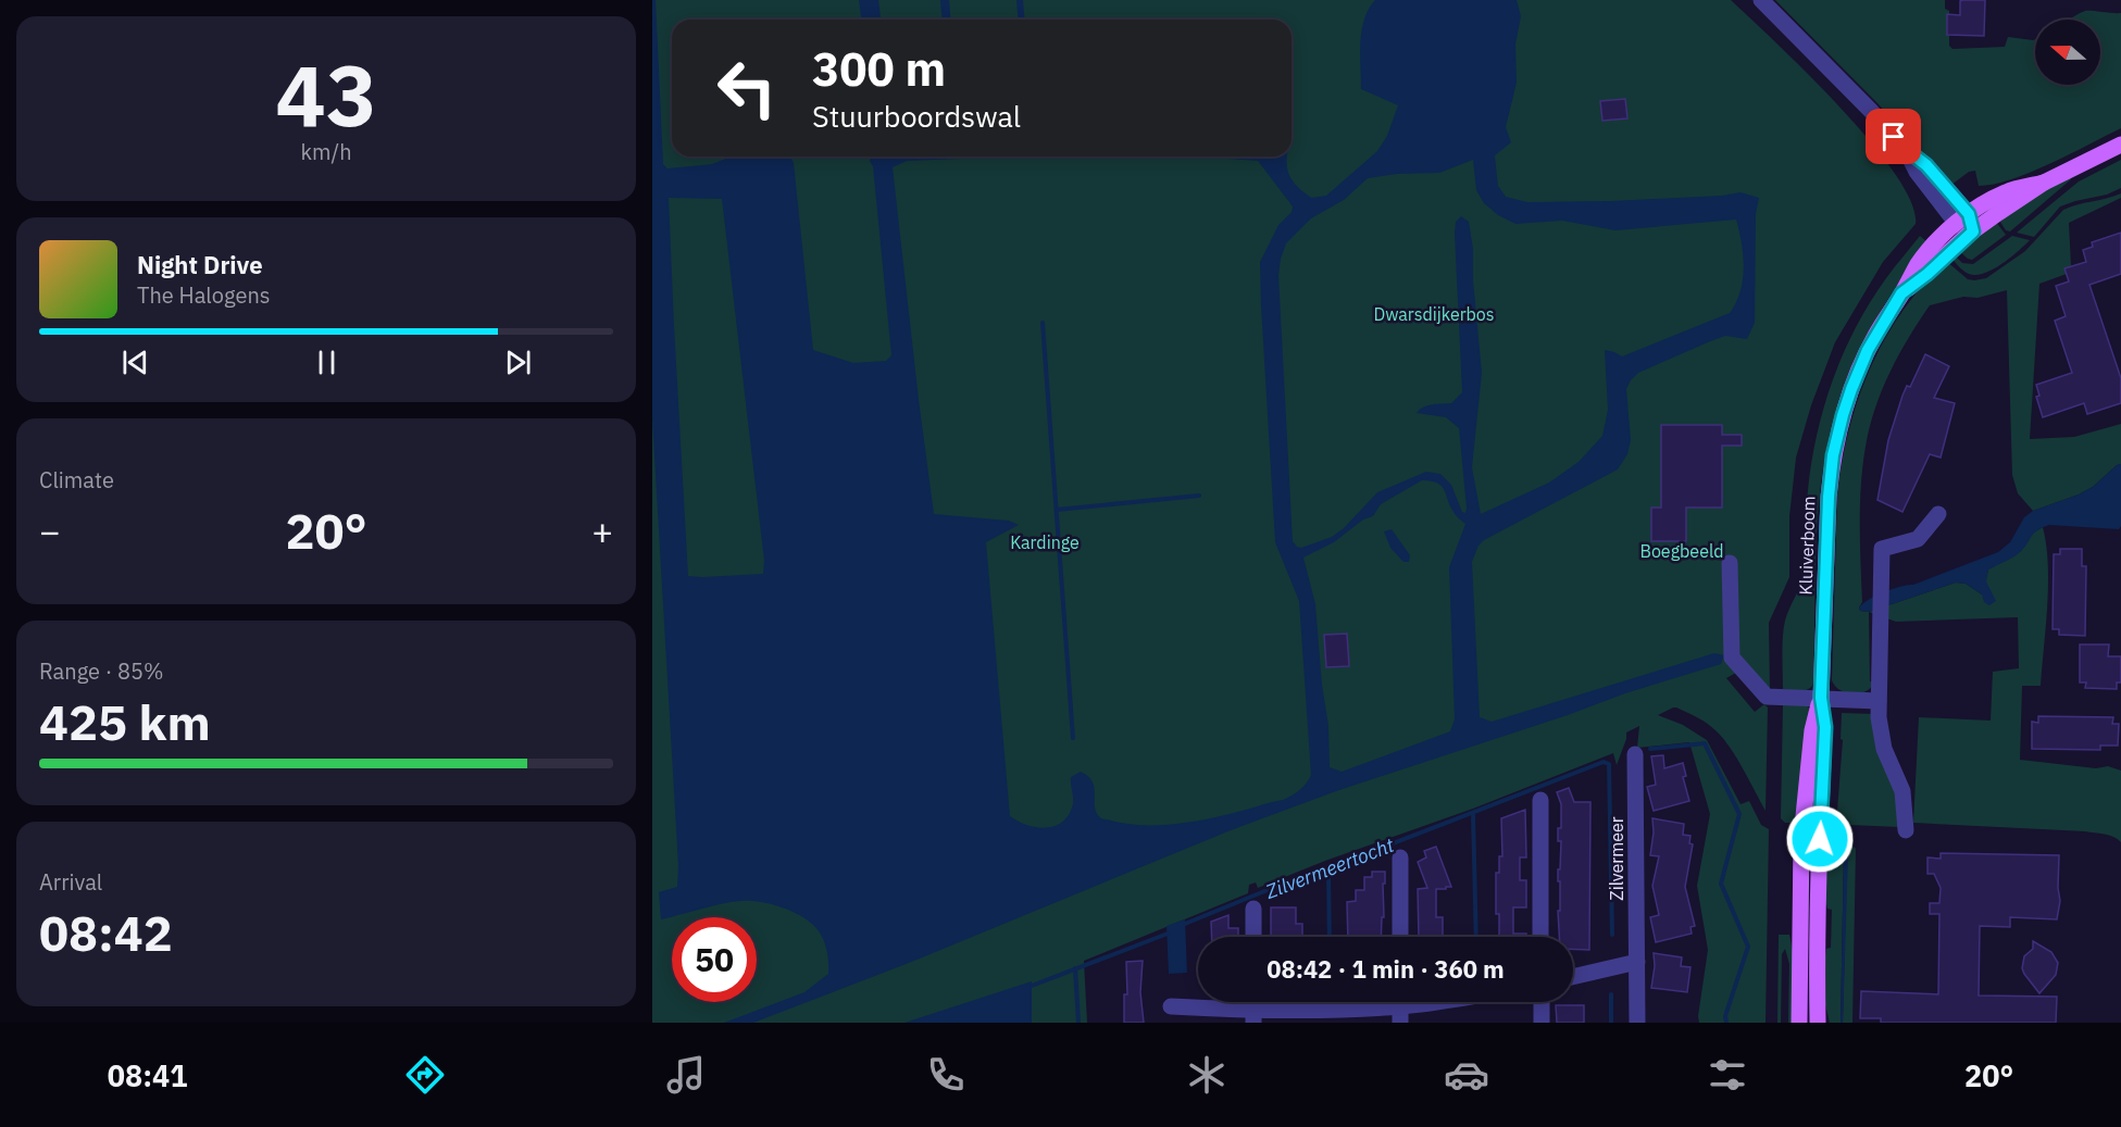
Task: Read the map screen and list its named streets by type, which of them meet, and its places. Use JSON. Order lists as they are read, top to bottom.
{
  "streets": {
    "main road": ["Kluiverboom"],
    "street": ["Zilvermeer"]
  },
  "water": ["Zilvermeertocht"],
  "parks": ["Dwarsdijkerbos", "Kardinge", "Boegbeeld"],
  "north": "left",
  "page": {
    "tile": [
      ["43", "km/h"],
      "Climate",
      ["Range · 85%", "425 km"],
      ["Arrival", "08:42"]
    ],
    "turn": ["300 m", "Stuurboordswal"],
    "song": ["Night Drive", "The Halogens"],
    "heat": ["−", "20°", "+"],
    "limit": "50",
    "trip": "08:42 · 1 min · 360 m",
    "tabs": ["08:41", "20°"]
  }
}
